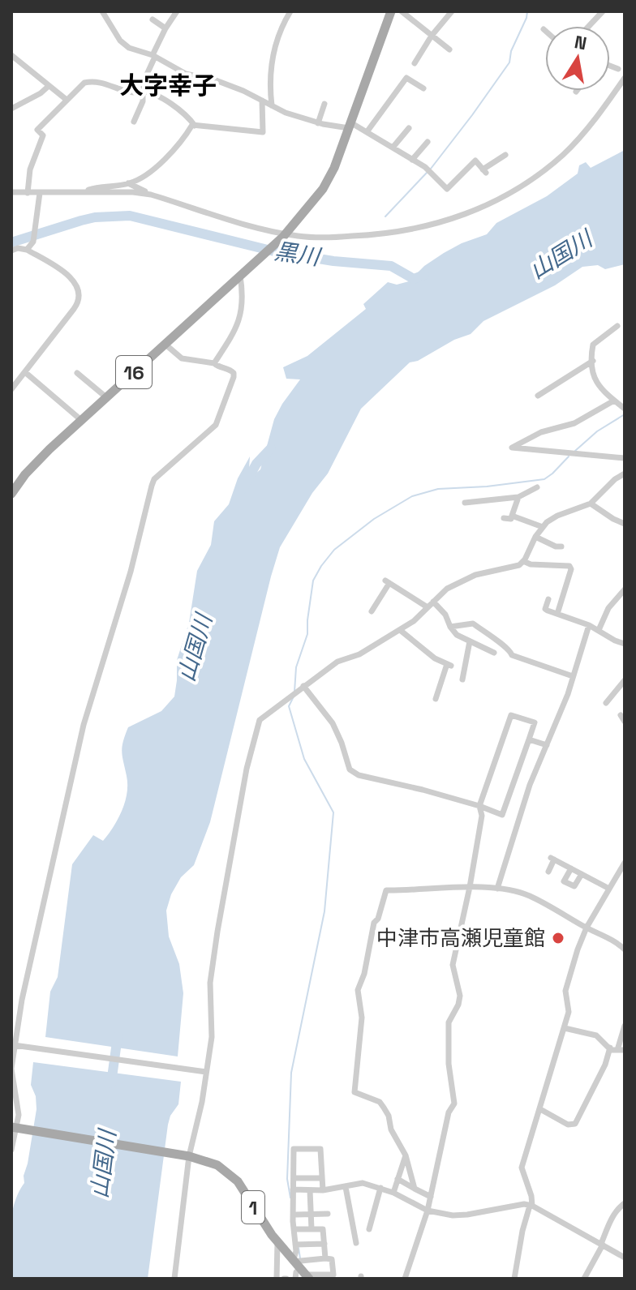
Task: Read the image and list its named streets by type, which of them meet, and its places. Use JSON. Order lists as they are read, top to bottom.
{
  "streets": {
    "main road": ["16", "1"]
  },
  "districts": ["大字幸子"],
  "water": ["黒川", "山国川"],
  "places": ["中津市高瀬児童館"],
  "north": "top"
}
